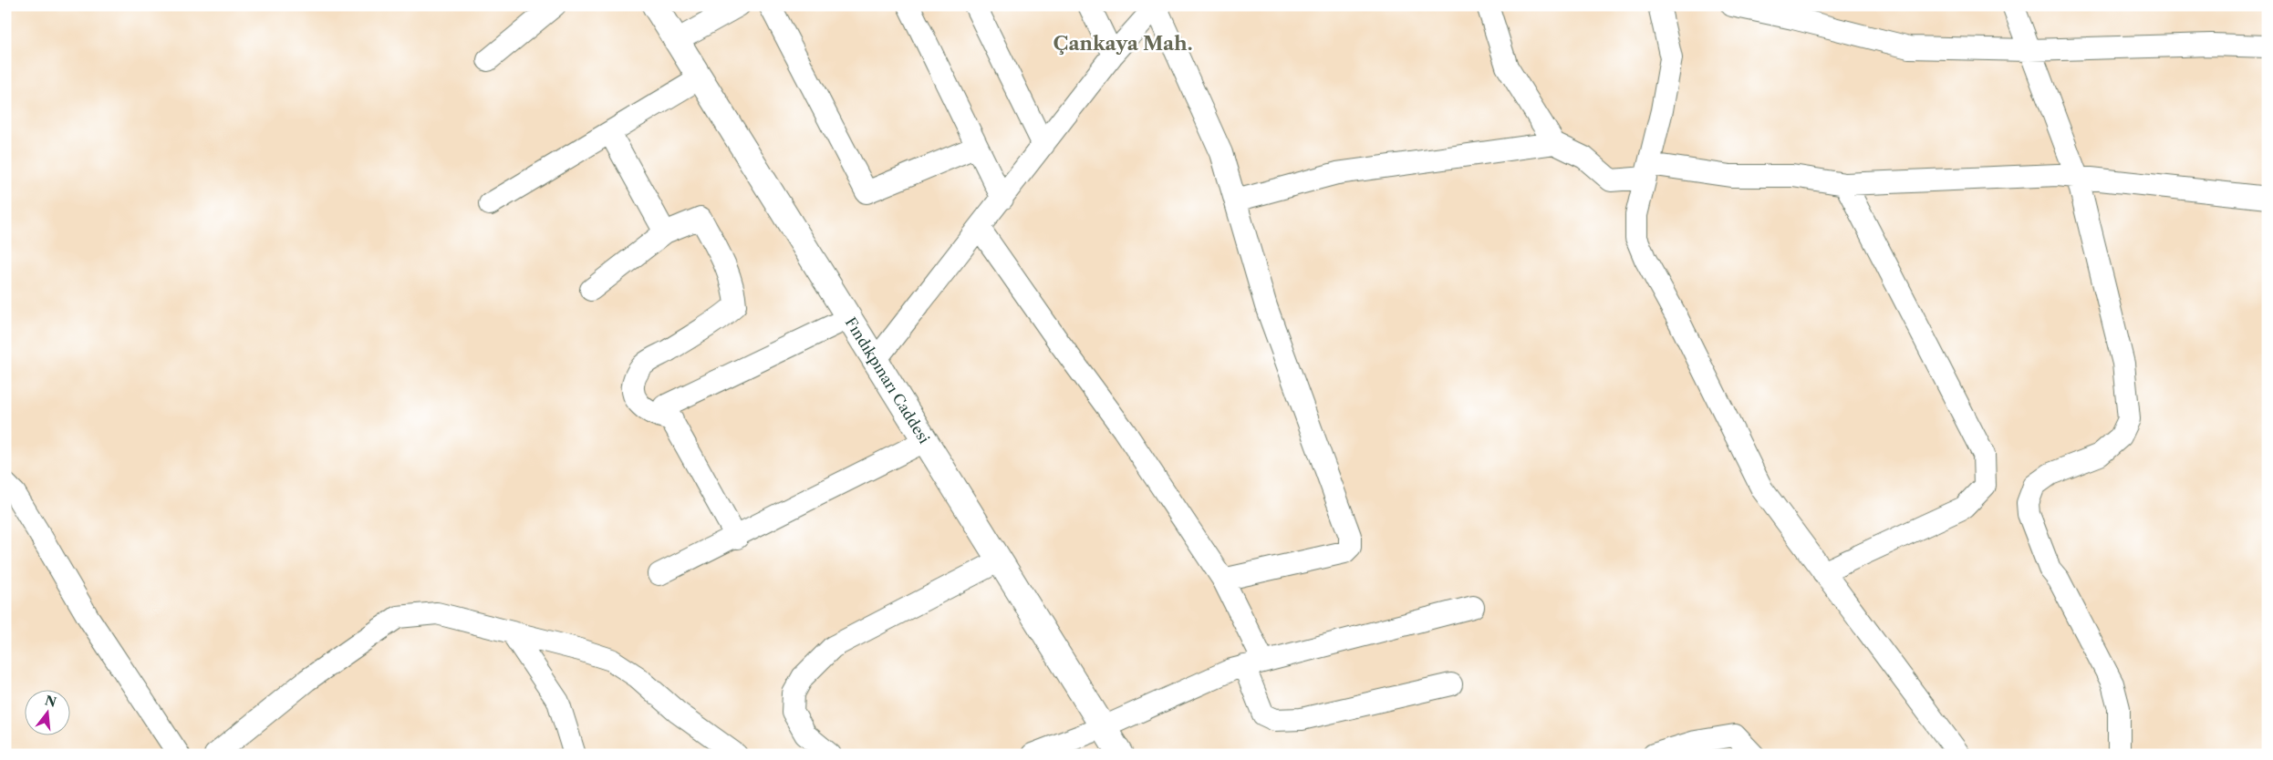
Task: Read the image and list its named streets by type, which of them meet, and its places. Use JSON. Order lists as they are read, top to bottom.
{
  "streets": {
    "main road": ["Fındıkpınarı Caddesi"]
  },
  "districts": ["Çankaya Mah."],
  "north": "top"
}
